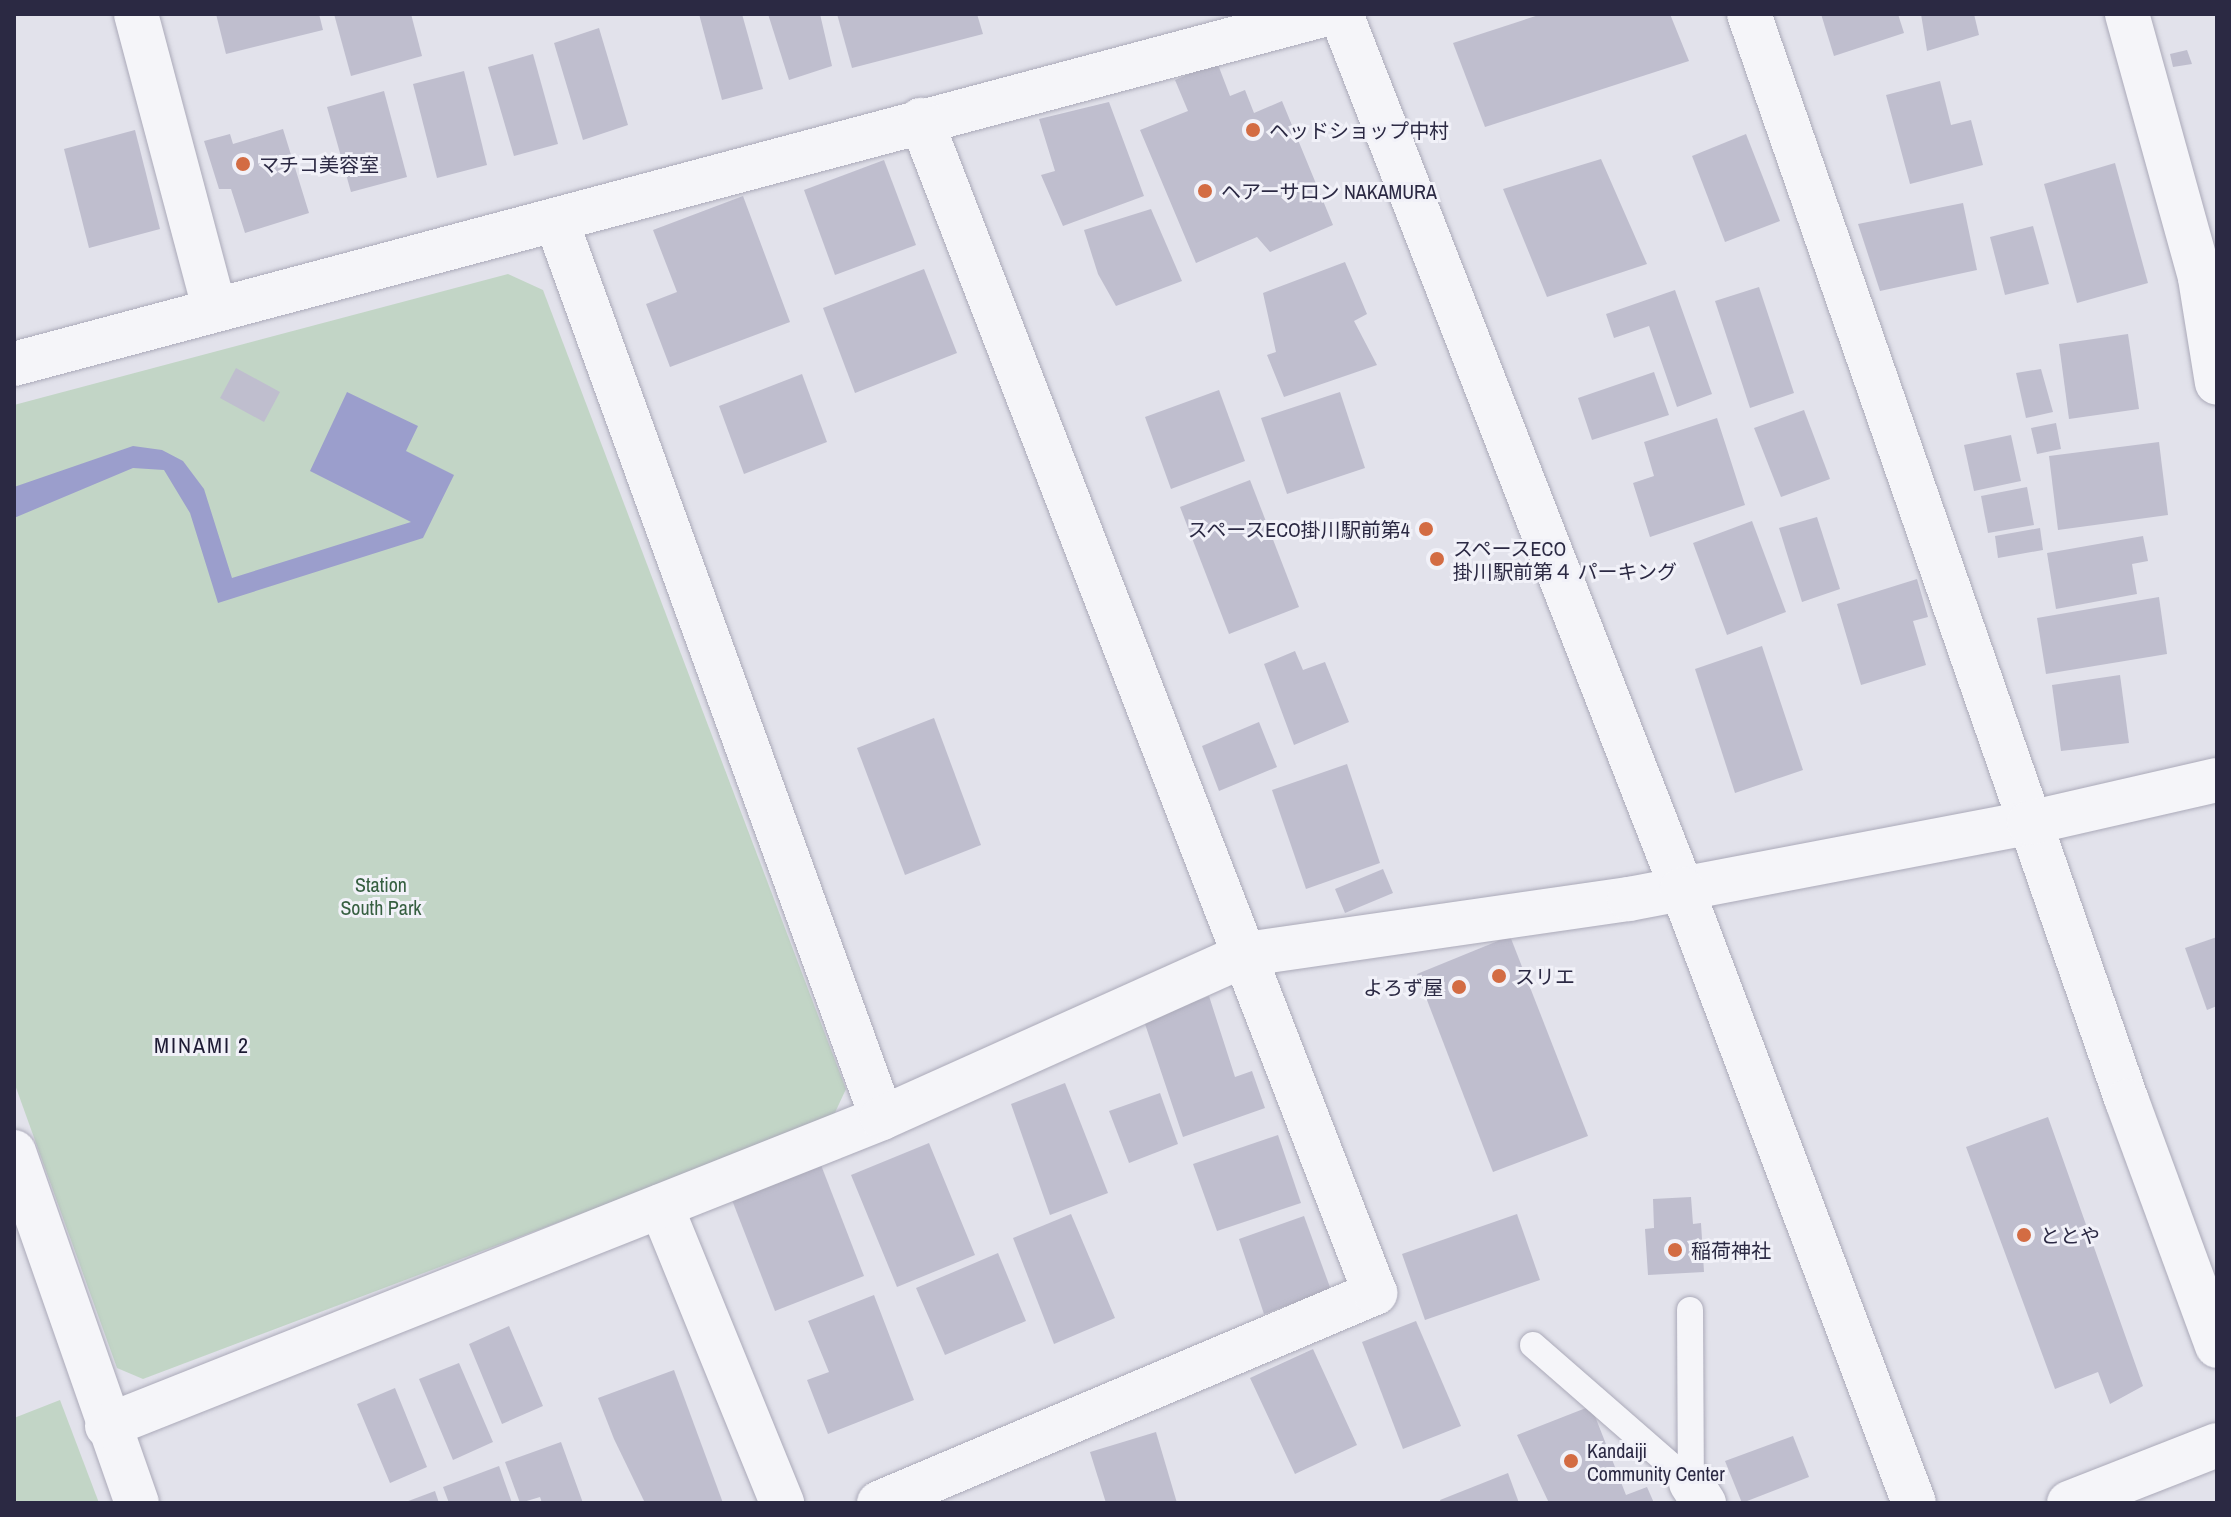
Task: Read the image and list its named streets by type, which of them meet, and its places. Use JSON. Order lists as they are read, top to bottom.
{
  "districts": ["MINAMI 2"],
  "parks": ["Station South Park"],
  "places": [
    "ヘッドショップ中村",
    "マチコ美容室",
    "ヘアーサロン NAKAMURA",
    "スペースECO掛川駅前第4",
    "スペースECO 掛川駅前第４ パーキング",
    "スリエ",
    "よろず屋",
    "ととや",
    "稲荷神社",
    "Kandaiji Community Center"
  ]
}
